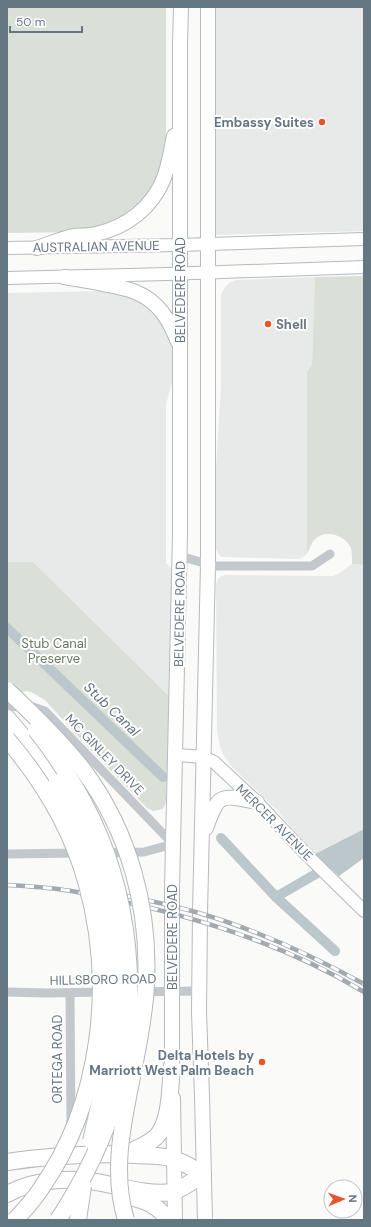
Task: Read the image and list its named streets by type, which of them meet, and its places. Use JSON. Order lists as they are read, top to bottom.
{
  "streets": {
    "main road": ["AUSTRALIAN AVENUE", "BELVEDERE ROAD", "MERCER AVENUE"],
    "street": ["MC GINLEY DRIVE", "HILLSBORO ROAD", "ORTEGA ROAD"]
  },
  "crossings": [
    ["AUSTRALIAN AVENUE", "BELVEDERE ROAD"],
    ["BELVEDERE ROAD", "MC GINLEY DRIVE"],
    ["BELVEDERE ROAD", "HILLSBORO ROAD"],
    ["HILLSBORO ROAD", "ORTEGA ROAD"]
  ],
  "water": ["Stub Canal"],
  "parks": ["Stub Canal Preserve"],
  "places": ["Embassy Suites", "Shell", "Delta Hotels by Marriott West Palm Beach"],
  "scale_bar": "50 m",
  "north": "right"
}
